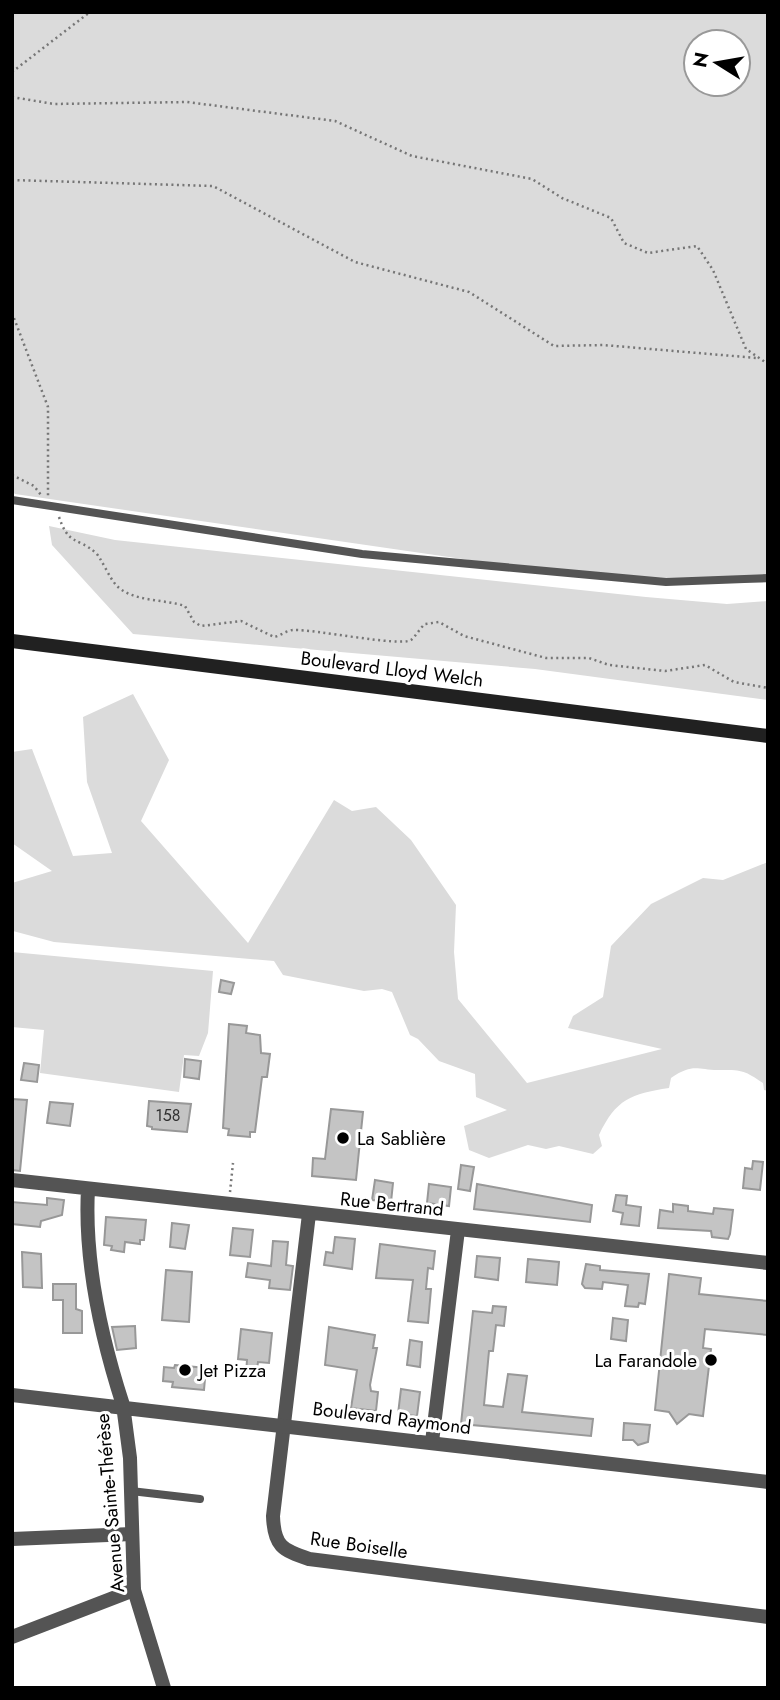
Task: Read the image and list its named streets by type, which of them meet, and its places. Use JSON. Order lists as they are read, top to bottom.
{
  "streets": {
    "main road": ["Boulevard Lloyd Welch"],
    "street": [
      "Rue Bertrand",
      "Boulevard Raymond",
      "Avenue Sainte-Thérèse",
      "Rue Boiselle"
    ]
  },
  "crossings": [
    ["Rue Bertrand", "Avenue Sainte-Thérèse"],
    ["Rue Bertrand", "Rue Boiselle"],
    ["Boulevard Raymond", "Avenue Sainte-Thérèse"],
    ["Boulevard Raymond", "Rue Boiselle"]
  ],
  "places": ["La Sablière", "La Farandole", "Jet Pizza"],
  "house_numbers": ["158"],
  "north": "left"
}
